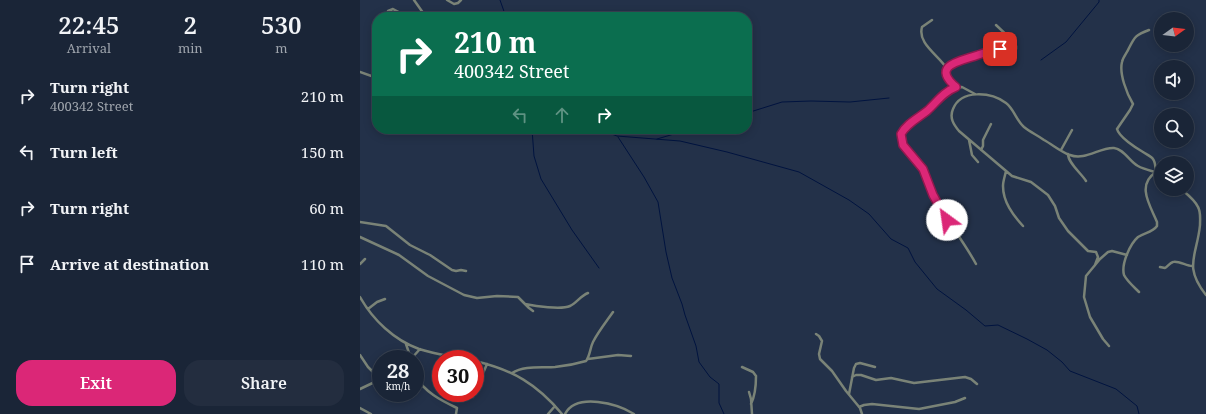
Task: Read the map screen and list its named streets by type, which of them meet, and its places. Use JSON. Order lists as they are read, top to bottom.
{
  "north": "right",
  "page": {
    "eta": [
      "22:45",
      "Arrival",
      "2",
      "min",
      "530",
      "m"
    ],
    "turn": ["210 m", "400342 Street"],
    "list": [
      {
        "name": "Turn right",
        "note": "400342 Street",
        "value": "210 m"
      },
      {
        "name": "Turn left",
        "value": "150 m"
      },
      {
        "name": "Turn right",
        "value": "60 m"
      },
      {
        "name": "Arrive at destination",
        "value": "110 m"
      }
    ],
    "speed": "28 km/h",
    "limit": "30",
    "buttons": ["Exit", "Share"]
  }
}
